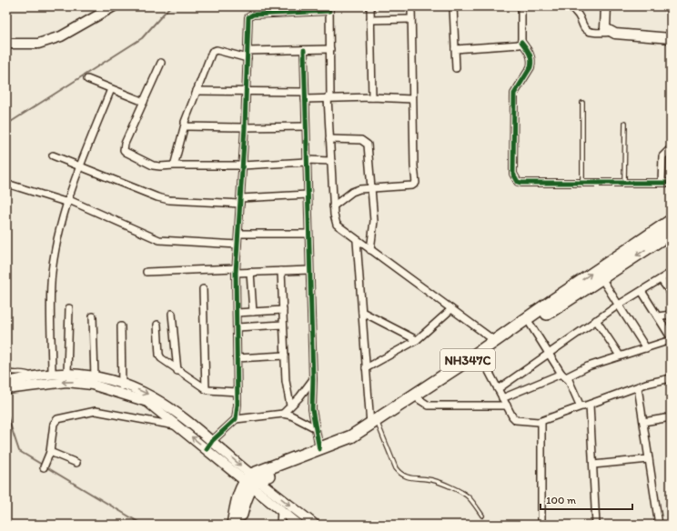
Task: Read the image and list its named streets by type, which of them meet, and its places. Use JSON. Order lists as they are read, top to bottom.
{
  "streets": {
    "highway": ["NH347C"]
  },
  "scale_bar": "100 m"
}
